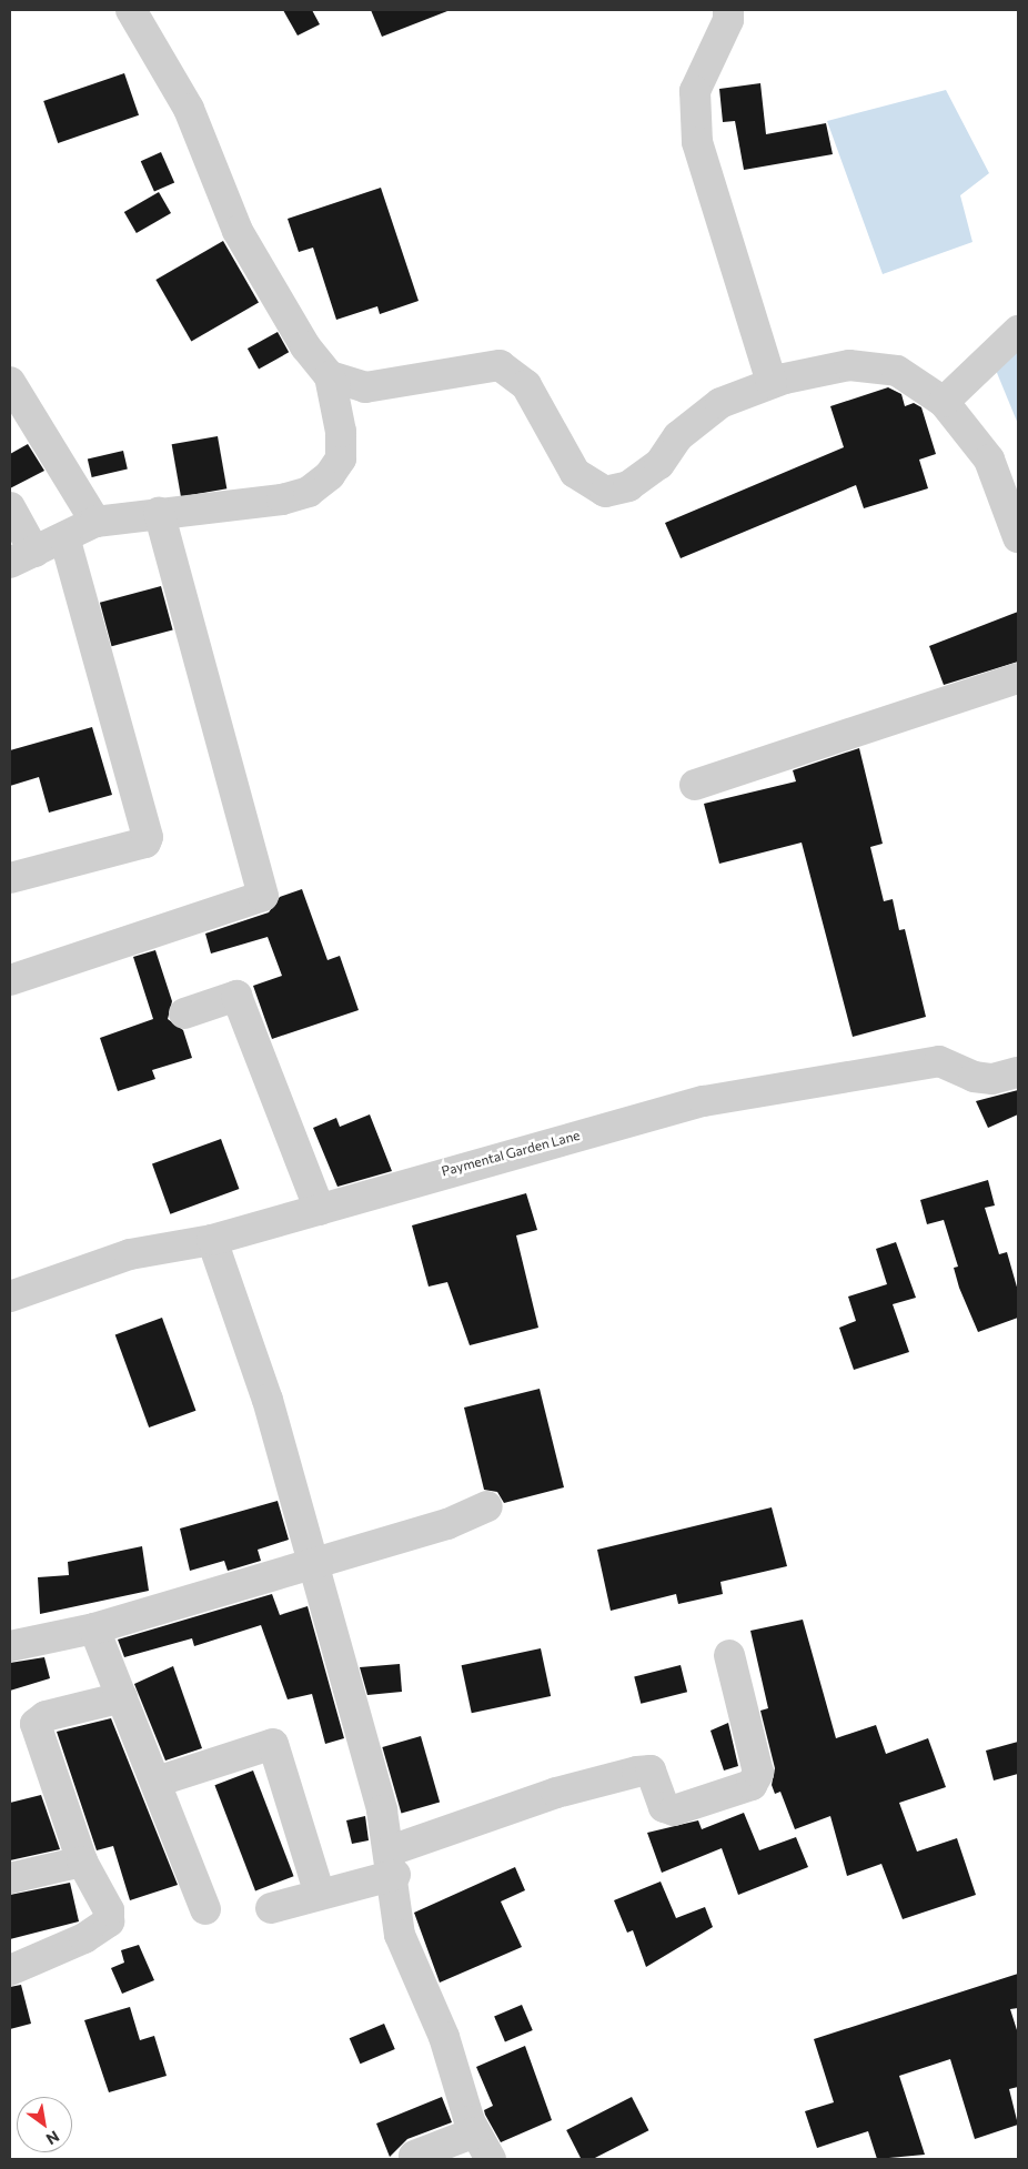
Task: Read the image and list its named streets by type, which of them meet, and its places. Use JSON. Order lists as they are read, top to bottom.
{
  "streets": {
    "street": ["Paymental Garden Lane"]
  },
  "north": "bottom right"
}
